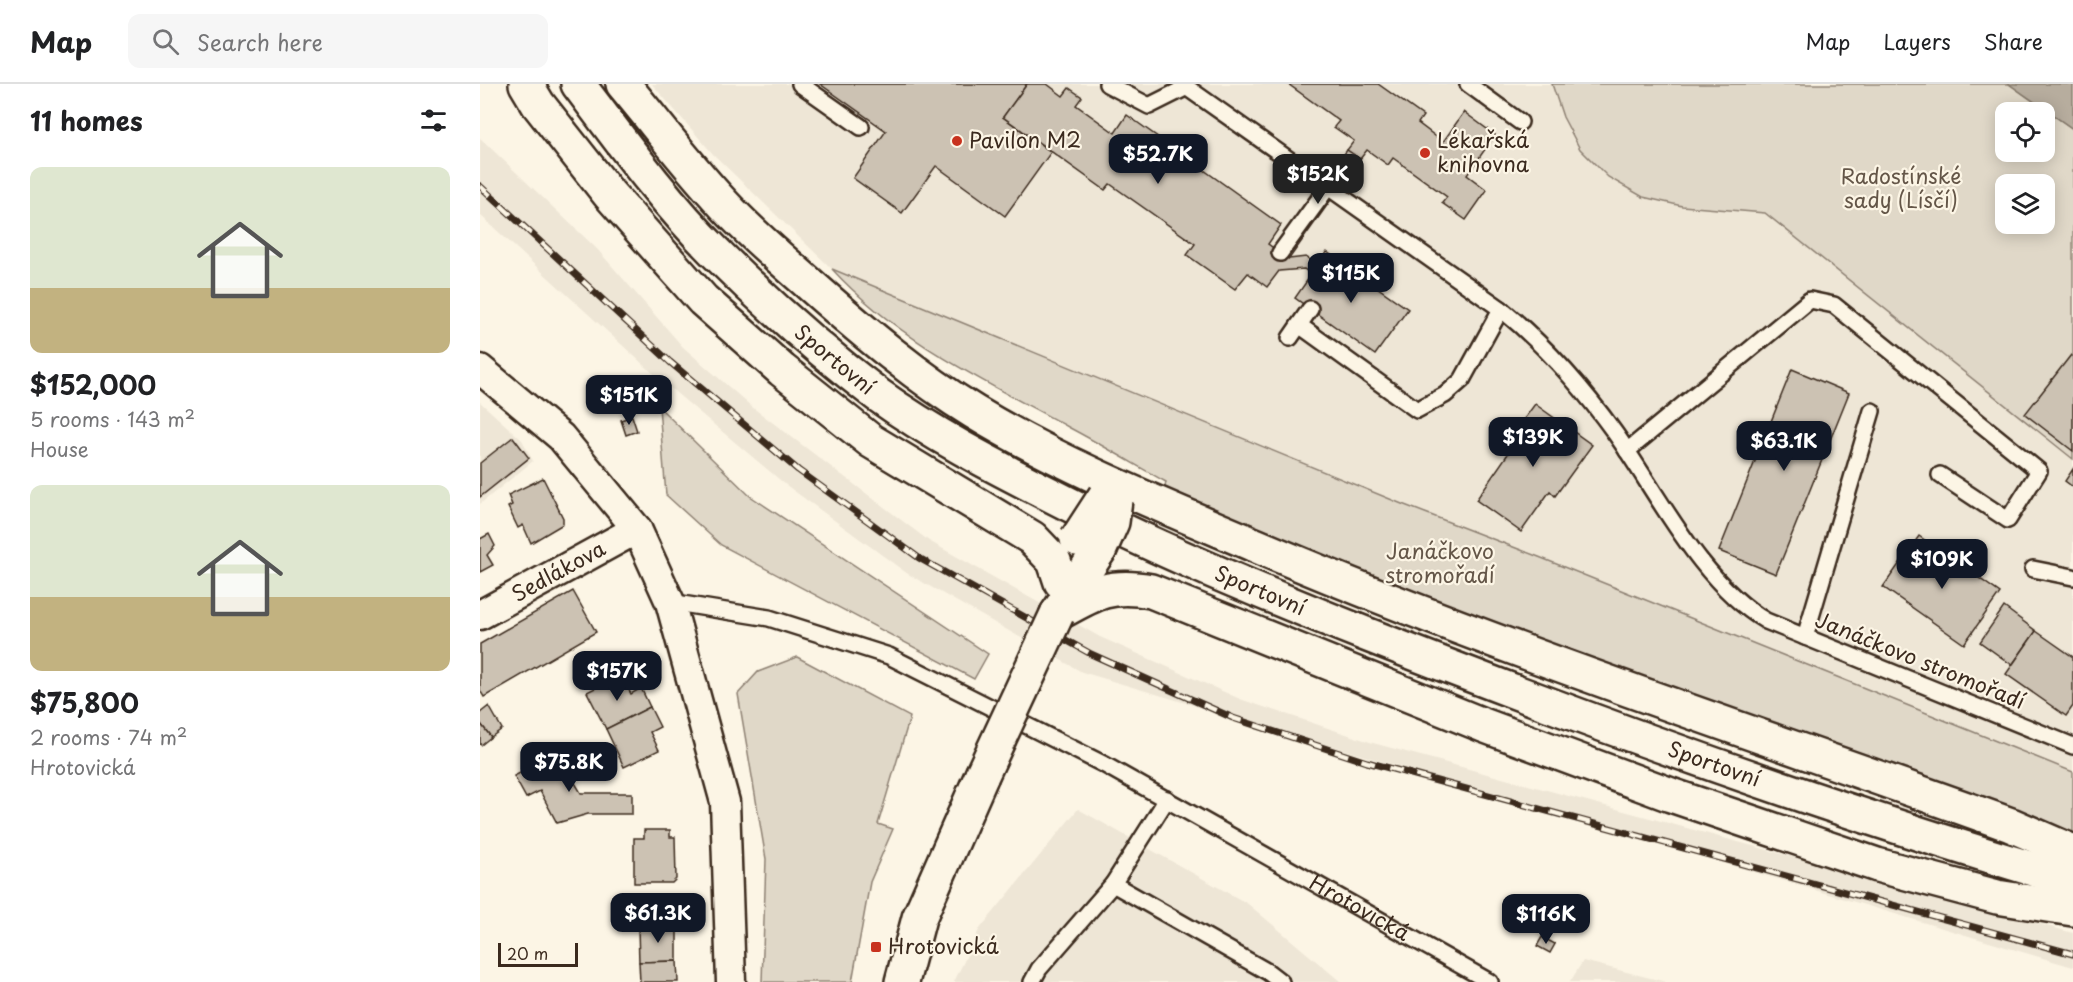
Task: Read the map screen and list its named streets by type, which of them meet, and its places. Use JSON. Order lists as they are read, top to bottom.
{
  "streets": {
    "main road": ["Sportovní"],
    "street": ["Sedlákova"],
    "lane": ["Janáčkovo stromořadí", "Hrotovická"]
  },
  "parks": ["Radostínské sady (Lísčí)", "Janáčkovo stromořadí"],
  "places": {
    "other": ["Pavilon M2", "Lékařská knihovna"],
    "transit": ["Hrotovická"]
  },
  "scale_bar": "20 m",
  "page": {
    "header": "Map",
    "search": "Search here",
    "nav": ["Map", "Layers", "Share"],
    "heading": "11 homes",
    "price": [
      "$52.7K",
      "$152K",
      "$115K",
      "$151K",
      "$139K",
      "$63.1K",
      "$109K",
      "$157K",
      "$75.8K",
      "$61.3K",
      "$116K"
    ],
    "list": [
      {
        "name": "$152,000",
        "note": "5 rooms · 143 m² · House"
      },
      {
        "name": "$75,800",
        "note": "2 rooms · 74 m² · Hrotovická"
      }
    ],
    "scale": "20 m"
  }
}
